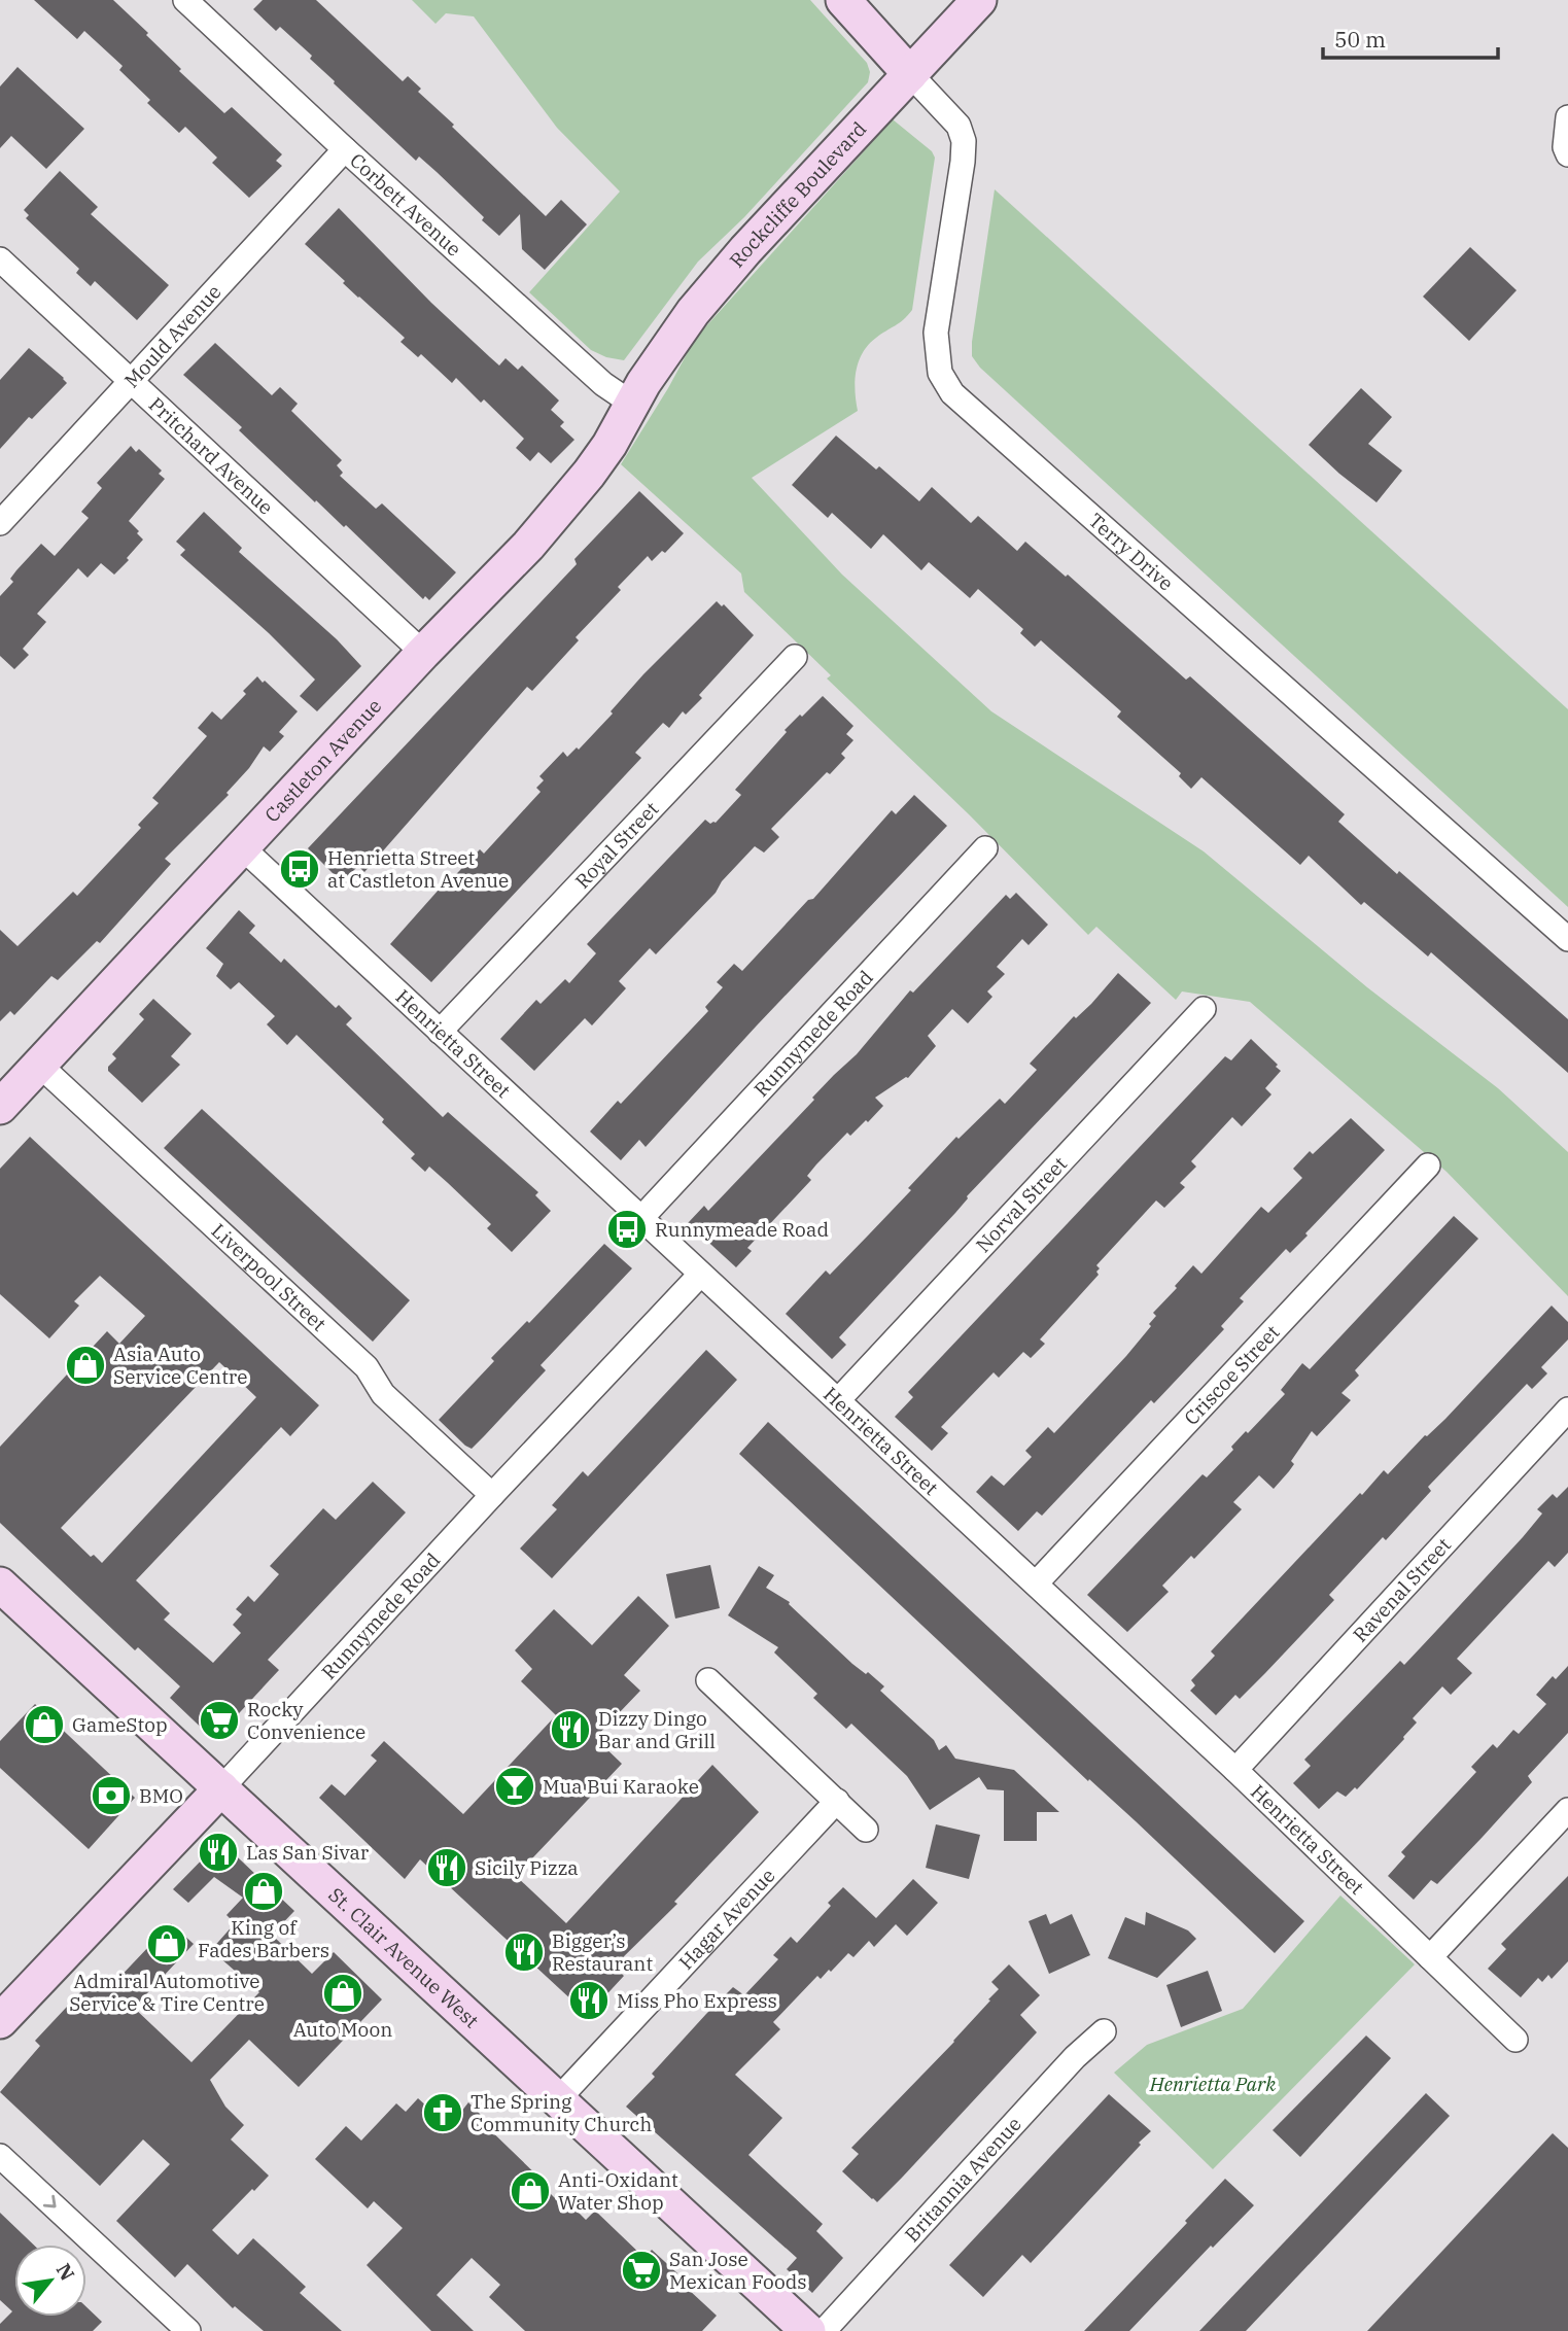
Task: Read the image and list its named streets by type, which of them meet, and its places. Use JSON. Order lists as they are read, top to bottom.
{
  "streets": {
    "street": [
      "Rockcliffe Boulevard",
      "Corbett Avenue",
      "Mould Avenue",
      "Pritchard Avenue",
      "Terry Drive",
      "Castleton Avenue",
      "Royal Street",
      "Runnymede Road",
      "Henrietta Street",
      "Norval Street",
      "Liverpool Street",
      "Criscoe Street",
      "Ravenal Street",
      "Hagar Avenue",
      "St. Clair Avenue West",
      "Britannia Avenue"
    ]
  },
  "crossings": [
    ["Rockcliffe Boulevard", "Corbett Avenue"],
    ["Rockcliffe Boulevard", "Terry Drive"],
    ["Rockcliffe Boulevard", "Castleton Avenue"],
    ["Corbett Avenue", "Mould Avenue"],
    ["Corbett Avenue", "Castleton Avenue"],
    ["Mould Avenue", "Pritchard Avenue"],
    ["Pritchard Avenue", "Castleton Avenue"],
    ["Castleton Avenue", "Henrietta Street"],
    ["Castleton Avenue", "Liverpool Street"],
    ["Royal Street", "Henrietta Street"],
    ["Runnymede Road", "Henrietta Street"],
    ["Runnymede Road", "Liverpool Street"],
    ["Runnymede Road", "St. Clair Avenue West"],
    ["Henrietta Street", "Norval Street"],
    ["Henrietta Street", "Criscoe Street"],
    ["Henrietta Street", "Ravenal Street"],
    ["Hagar Avenue", "St. Clair Avenue West"]
  ],
  "parks": ["Henrietta Park"],
  "places": {
    "bus stop": ["Henrietta Street at Castleton Avenue", "Runnymeade Road"],
    "shop": [
      "Asia Auto Service Centre",
      "GameStop",
      "King of Fades Barbers",
      "Admiral Automotive Service & Tire Centre",
      "Auto Moon",
      "Anti-Oxidant Water Shop"
    ],
    "supermarket": ["Rocky Convenience", "San Jose Mexican Foods"],
    "restaurant": [
      "Dizzy Dingo Bar and Grill",
      "Las San Sivar",
      "Sicily Pizza",
      "Bigger’s Restaurant",
      "Miss Pho Express"
    ],
    "bar": ["Mua Bui Karaoke"],
    "bank": ["BMO"],
    "church": ["The Spring Community Church"]
  },
  "scale_bar": "50 m",
  "north": "top right"
}
